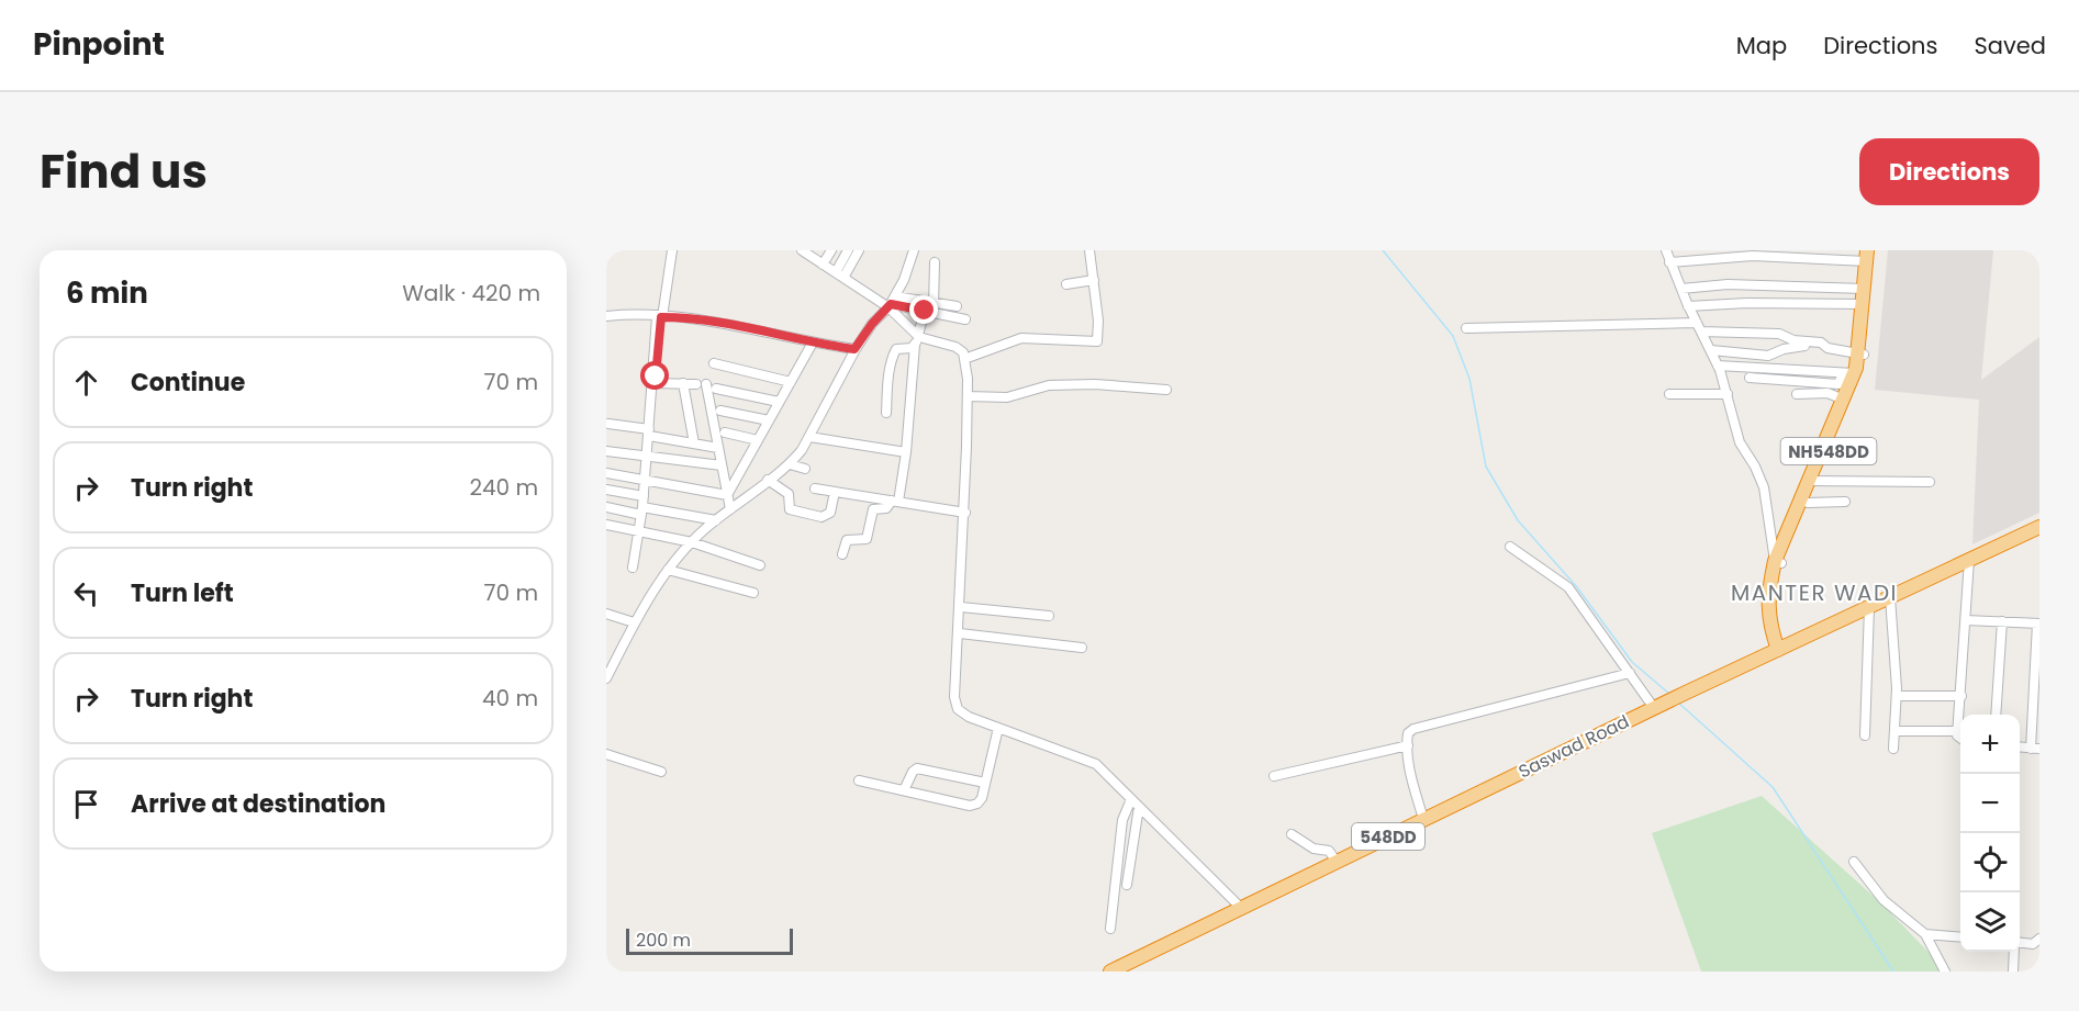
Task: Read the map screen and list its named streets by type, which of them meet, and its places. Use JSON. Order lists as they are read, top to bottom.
{
  "streets": {
    "highway": ["NH548DD", "Saswad Road", "548DD"]
  },
  "crossings": [
    ["NH548DD", "Saswad Road"]
  ],
  "districts": ["MANTER WADI"],
  "scale_bar": "200 m",
  "page": {
    "header": "Pinpoint",
    "nav": ["Map", "Directions", "Saved"],
    "title": "Find us",
    "buttons": "Directions",
    "heading": ["6 min", "Walk · 420 m"],
    "list": [
      ["Continue", "70 m"],
      ["Turn right", "240 m"],
      ["Turn left", "70 m"],
      ["Turn right", "40 m"],
      "Arrive at destination"
    ],
    "map_buttons": ["+", "−"],
    "scale": "200 m"
  }
}
